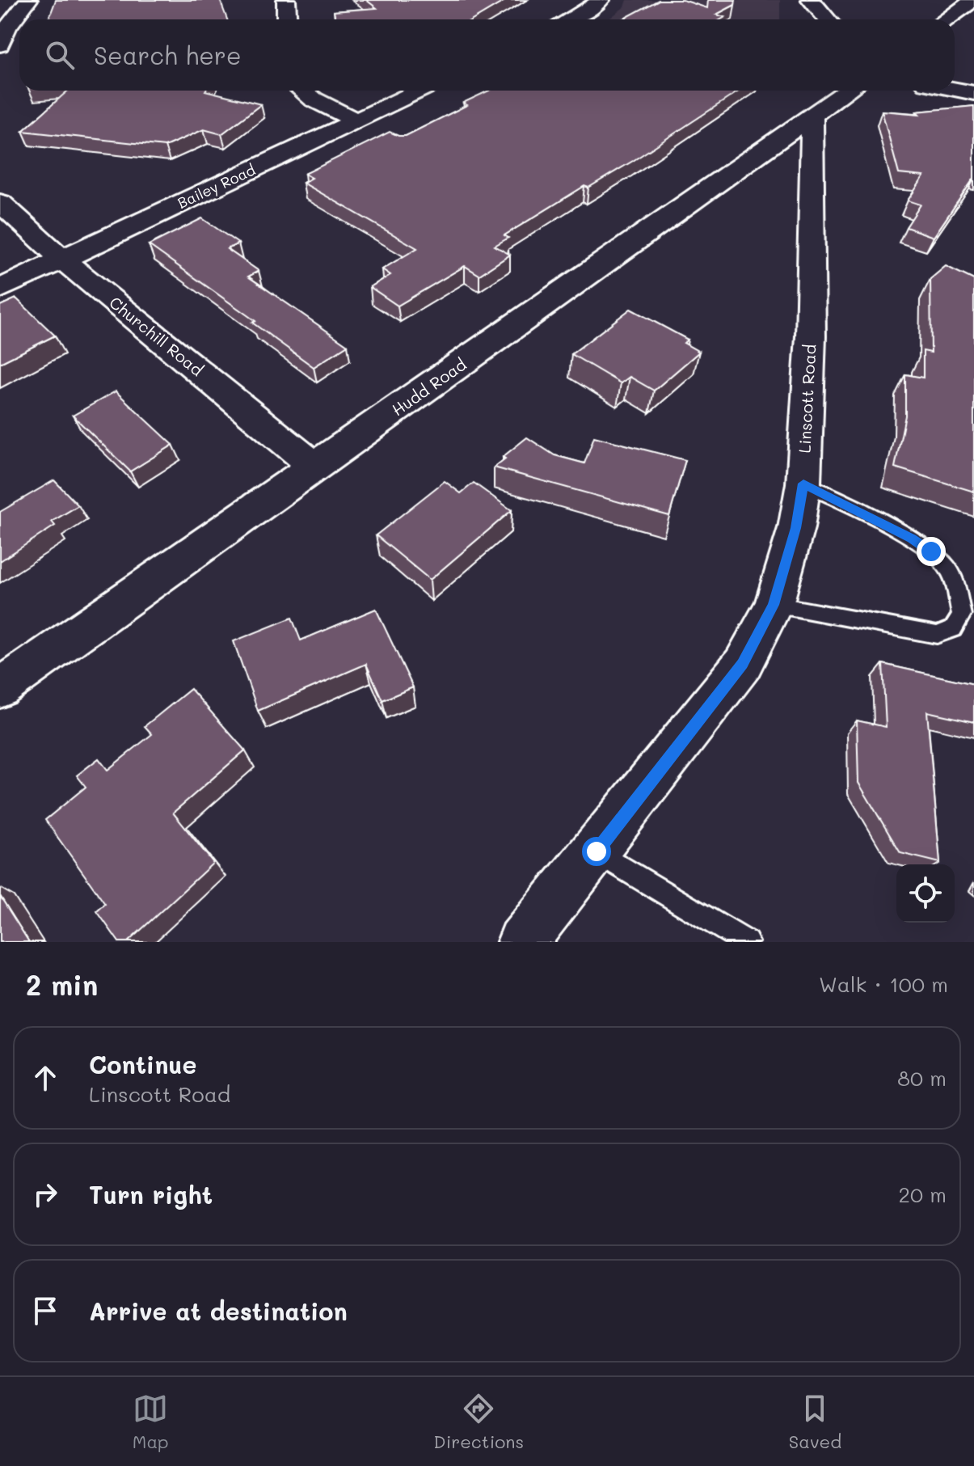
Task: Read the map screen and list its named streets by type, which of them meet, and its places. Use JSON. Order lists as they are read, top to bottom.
{
  "streets": {
    "street": [
      "Bailey Road",
      "Churchill Road",
      "Hudd Road",
      "Linscott Road"
    ]
  },
  "crossings": [
    ["Bailey Road", "Churchill Road"],
    ["Churchill Road", "Hudd Road"],
    ["Hudd Road", "Linscott Road"]
  ],
  "page": {
    "search": "Search here",
    "heading": ["2 min", "Walk · 100 m"],
    "list": [
      ["Continue", "Linscott Road", "80 m"],
      ["Turn right", "20 m"],
      "Arrive at destination"
    ],
    "nav": ["Map", "Directions", "Saved"]
  }
}
